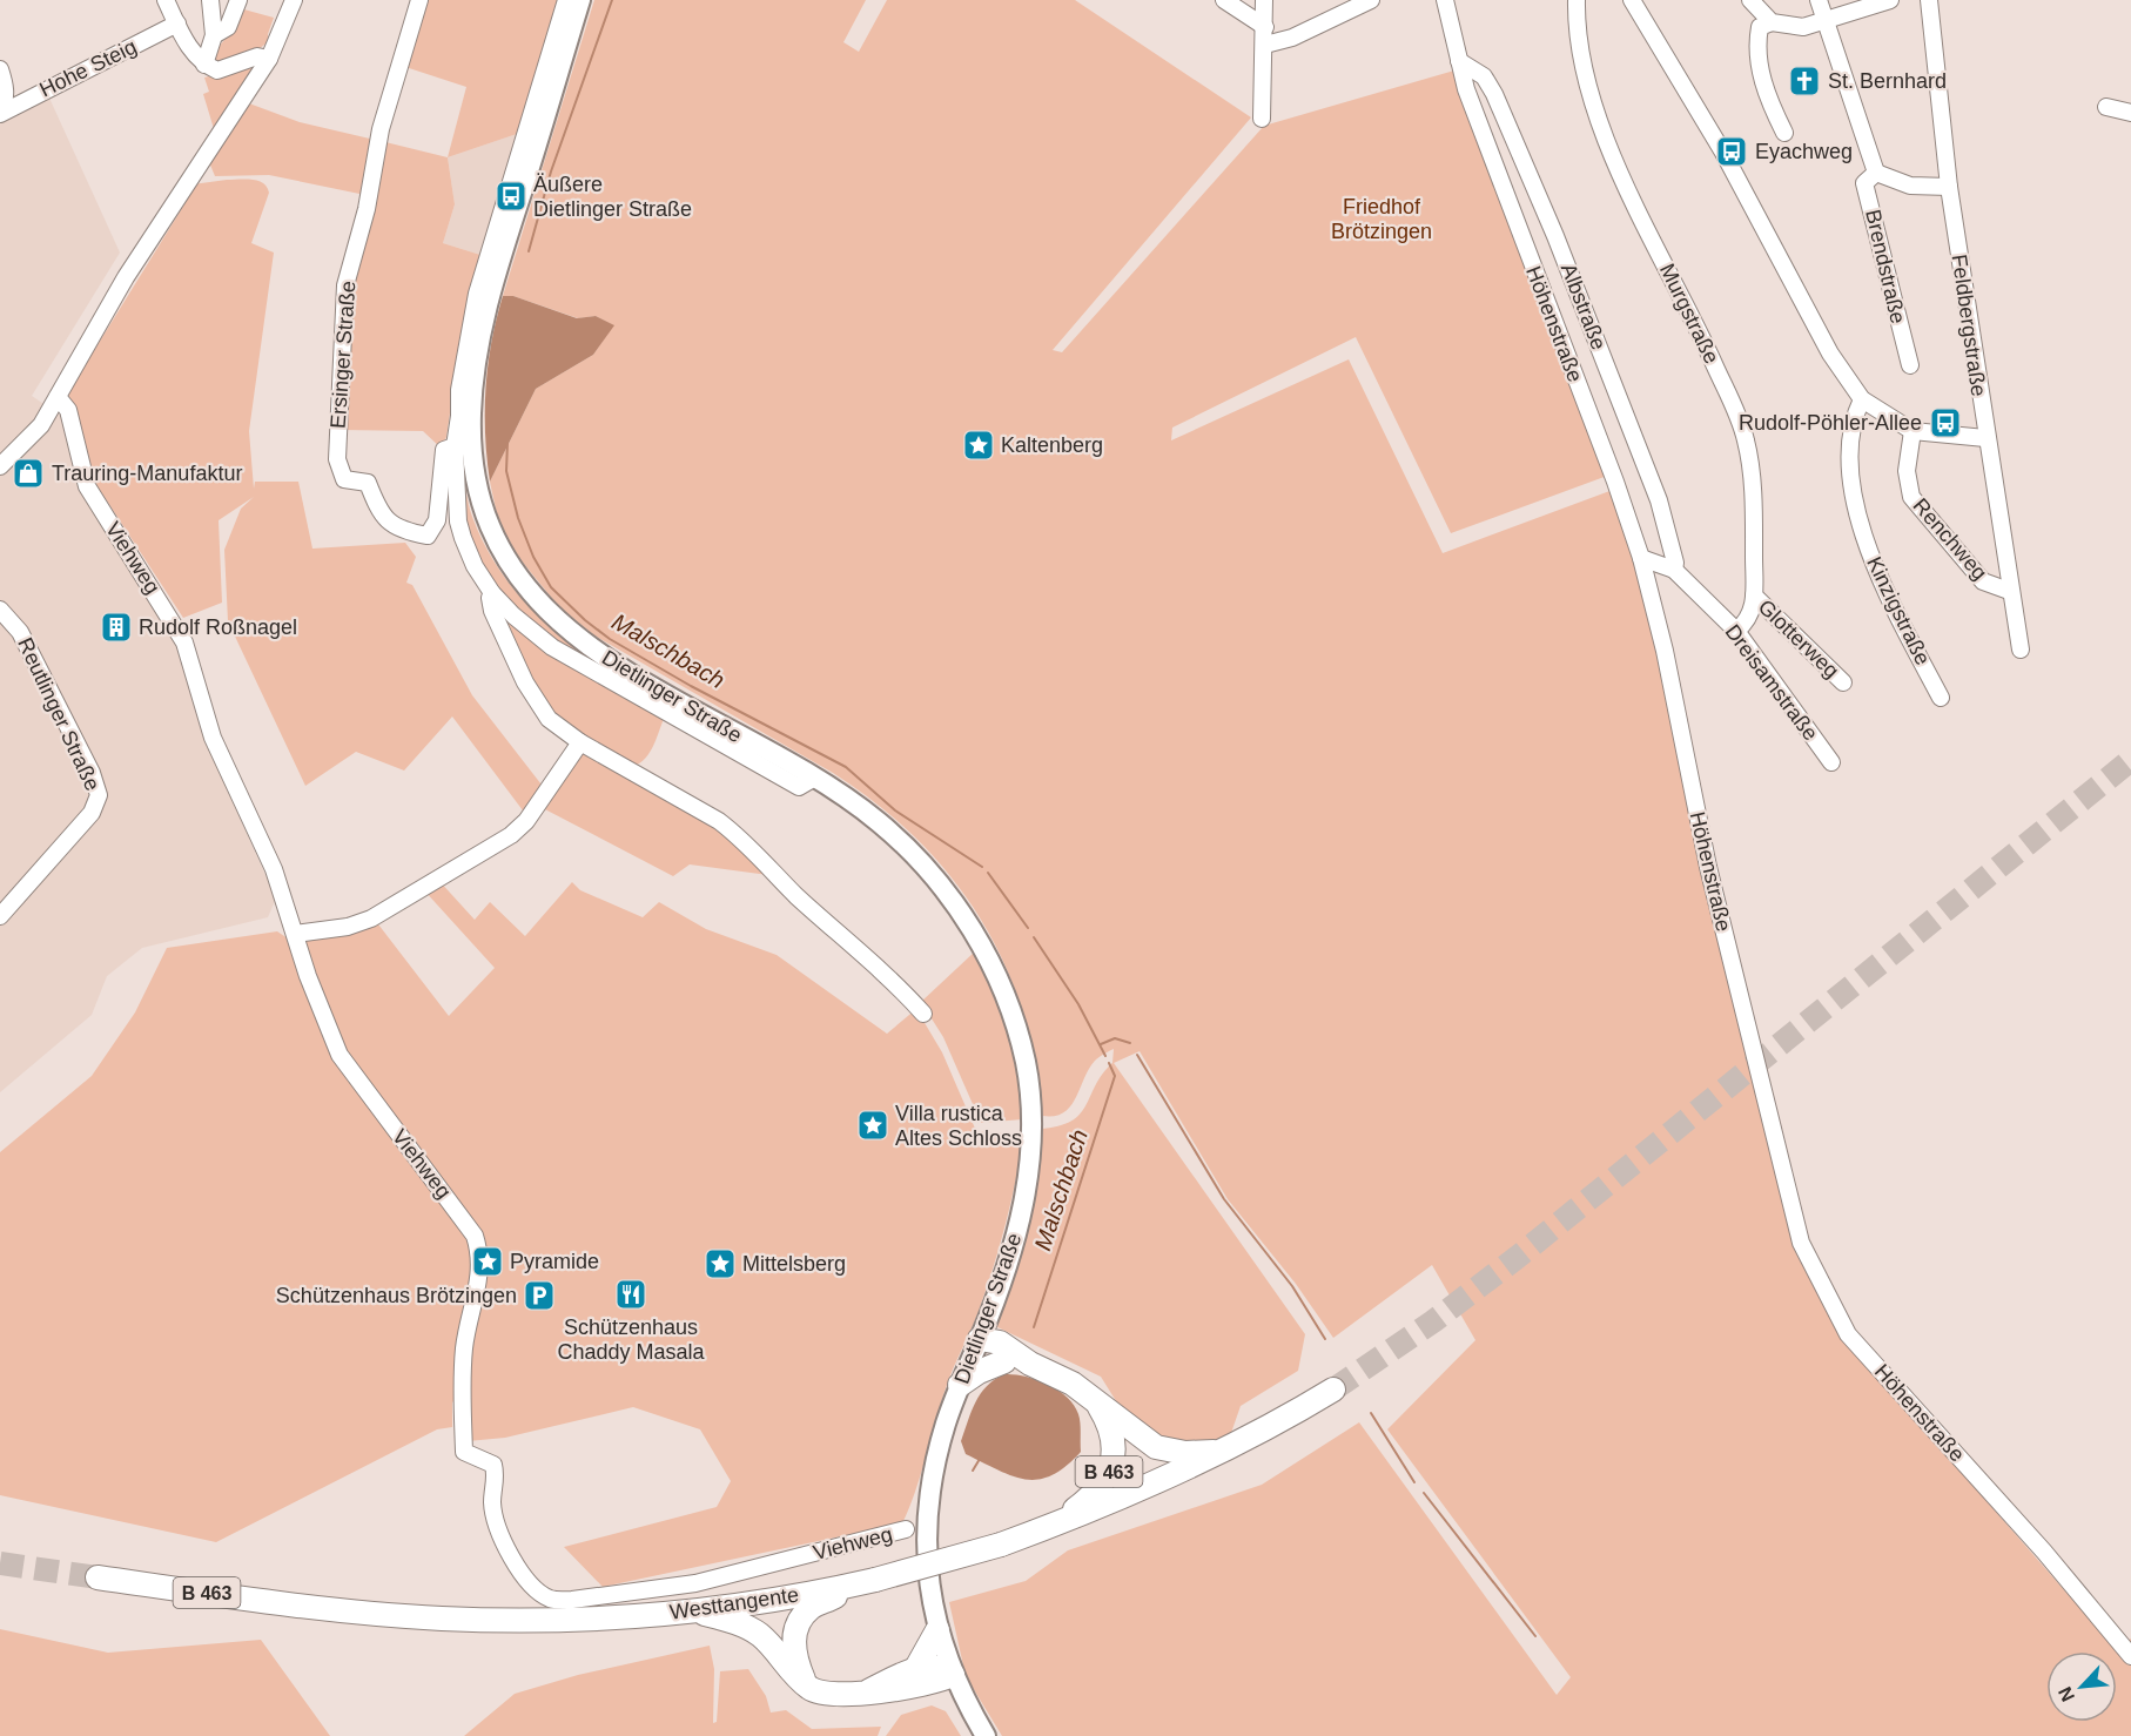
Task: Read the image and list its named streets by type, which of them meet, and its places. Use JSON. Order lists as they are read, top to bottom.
{
  "streets": {
    "highway": ["B 463", "Westtangente"],
    "main road": ["Dietlinger Straße"],
    "street": [
      "Hohe Steig",
      "Brendstraße",
      "Albstraße",
      "Murgstraße",
      "Höhenstraße",
      "Feldbergstraße",
      "Ersinger Straße",
      "Renchweg",
      "Viehweg",
      "Kinzigstraße",
      "Glotterweg",
      "Dreisamstraße",
      "Reutlinger Straße"
    ]
  },
  "crossings": [
    ["Brendstraße", "Feldbergstraße"],
    ["Albstraße", "Höhenstraße"],
    ["Albstraße", "Dreisamstraße"],
    ["Murgstraße", "Glotterweg"],
    ["Murgstraße", "Dreisamstraße"],
    ["Höhenstraße", "Dreisamstraße"],
    ["Feldbergstraße", "Renchweg"],
    ["Ersinger Straße", "Dietlinger Straße"],
    ["Dietlinger Straße", "B 463"],
    ["B 463", "Westtangente"]
  ],
  "water": ["Malschbach"],
  "parks": ["Friedhof Brötzingen"],
  "places": {
    "church": ["St. Bernhard"],
    "bus stop": ["Eyachweg", "Äußere Dietlinger Straße", "Rudolf-Pöhler-Allee"],
    "place": [
      "Kaltenberg",
      "Villa rustica Altes Schloss",
      "Pyramide",
      "Mittelsberg"
    ],
    "shop": ["Trauring-Manufaktur"],
    "building": ["Rudolf Roßnagel"],
    "restaurant": ["Schützenhaus Chaddy Masala"],
    "parking": ["Schützenhaus Brötzingen"]
  },
  "north": "bottom left"
}
